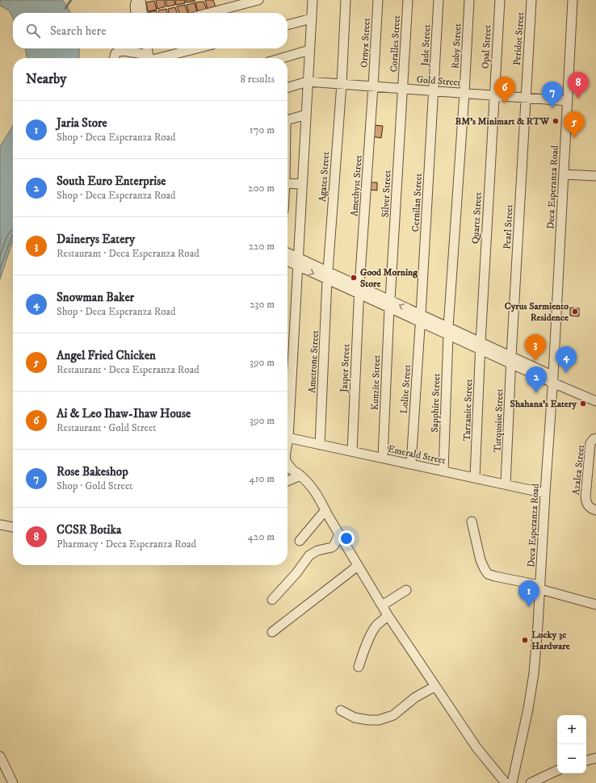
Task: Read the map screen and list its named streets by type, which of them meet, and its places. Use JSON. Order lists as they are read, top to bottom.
{
  "streets": {
    "street": [
      "Peridot Street",
      "Ornyx Street",
      "Coralles Street",
      "Jade Street",
      "Ruby Street",
      "Opal Street",
      "Gold Street",
      "Agates Street",
      "Amethyst Street",
      "Deca Esperanza Road",
      "Silver Street",
      "Cernilan Street",
      "Quartz Street",
      "Pearl Street",
      "Ametrone Street",
      "Jasper Street",
      "Kunzite Street",
      "Lolite Street",
      "Sapphire Street",
      "Tarzanite Street",
      "Turquoise Street",
      "Emerald Street",
      "Azalea Street"
    ]
  },
  "crossings": [
    ["Peridot Street", "Gold Street"],
    ["Peridot Street", "Pearl Street"],
    ["Ornyx Street", "Gold Street"],
    ["Ornyx Street", "Amethyst Street"],
    ["Coralles Street", "Gold Street"],
    ["Coralles Street", "Silver Street"],
    ["Jade Street", "Gold Street"],
    ["Jade Street", "Cernilan Street"],
    ["Ruby Street", "Gold Street"],
    ["Ruby Street", "Sapphire Street"],
    ["Opal Street", "Gold Street"],
    ["Opal Street", "Quartz Street"],
    ["Gold Street", "Agates Street"],
    ["Gold Street", "Amethyst Street"],
    ["Gold Street", "Deca Esperanza Road"],
    ["Gold Street", "Silver Street"],
    ["Gold Street", "Cernilan Street"],
    ["Gold Street", "Quartz Street"],
    ["Gold Street", "Pearl Street"],
    ["Agates Street", "Ametrone Street"],
    ["Amethyst Street", "Jasper Street"],
    ["Deca Esperanza Road", "Emerald Street"],
    ["Silver Street", "Kunzite Street"],
    ["Cernilan Street", "Lolite Street"],
    ["Quartz Street", "Tarzanite Street"],
    ["Pearl Street", "Turquoise Street"],
    ["Ametrone Street", "Emerald Street"],
    ["Jasper Street", "Emerald Street"],
    ["Kunzite Street", "Emerald Street"],
    ["Lolite Street", "Emerald Street"],
    ["Sapphire Street", "Emerald Street"],
    ["Tarzanite Street", "Emerald Street"],
    ["Turquoise Street", "Emerald Street"]
  ],
  "places": [
    "BM's Minimart & RTW",
    "Good Morning Store",
    "Cyrus Sarmiento Residence",
    "Shahana's Eatery",
    "Lucky 3c Hardware"
  ],
  "page": {
    "search": "Search here",
    "heading": ["Nearby", "8 results"],
    "pins": [
      "8",
      "6",
      "7",
      "5",
      "3",
      "4",
      "2",
      "1"
    ],
    "list": [
      {
        "mark": "1",
        "name": "Jaria Store",
        "note": "Shop · Deca Esperanza Road",
        "value": "170 m"
      },
      {
        "mark": "2",
        "name": "South Euro Enterprise",
        "note": "Shop · Deca Esperanza Road",
        "value": "200 m"
      },
      {
        "mark": "3",
        "name": "Dainerys Eatery",
        "note": "Restaurant · Deca Esperanza Road",
        "value": "220 m"
      },
      {
        "mark": "4",
        "name": "Snowman Baker",
        "note": "Shop · Deca Esperanza Road",
        "value": "230 m"
      },
      {
        "mark": "5",
        "name": "Angel Fried Chicken",
        "note": "Restaurant · Deca Esperanza Road",
        "value": "390 m"
      },
      {
        "mark": "6",
        "name": "Ai & Leo Ihaw-Ihaw House",
        "note": "Restaurant · Gold Street",
        "value": "390 m"
      },
      {
        "mark": "7",
        "name": "Rose Bakeshop",
        "note": "Shop · Gold Street",
        "value": "410 m"
      },
      {
        "mark": "8",
        "name": "CCSR Botika",
        "note": "Pharmacy · Deca Esperanza Road",
        "value": "420 m"
      }
    ],
    "map_buttons": ["+", "−"]
  }
}
